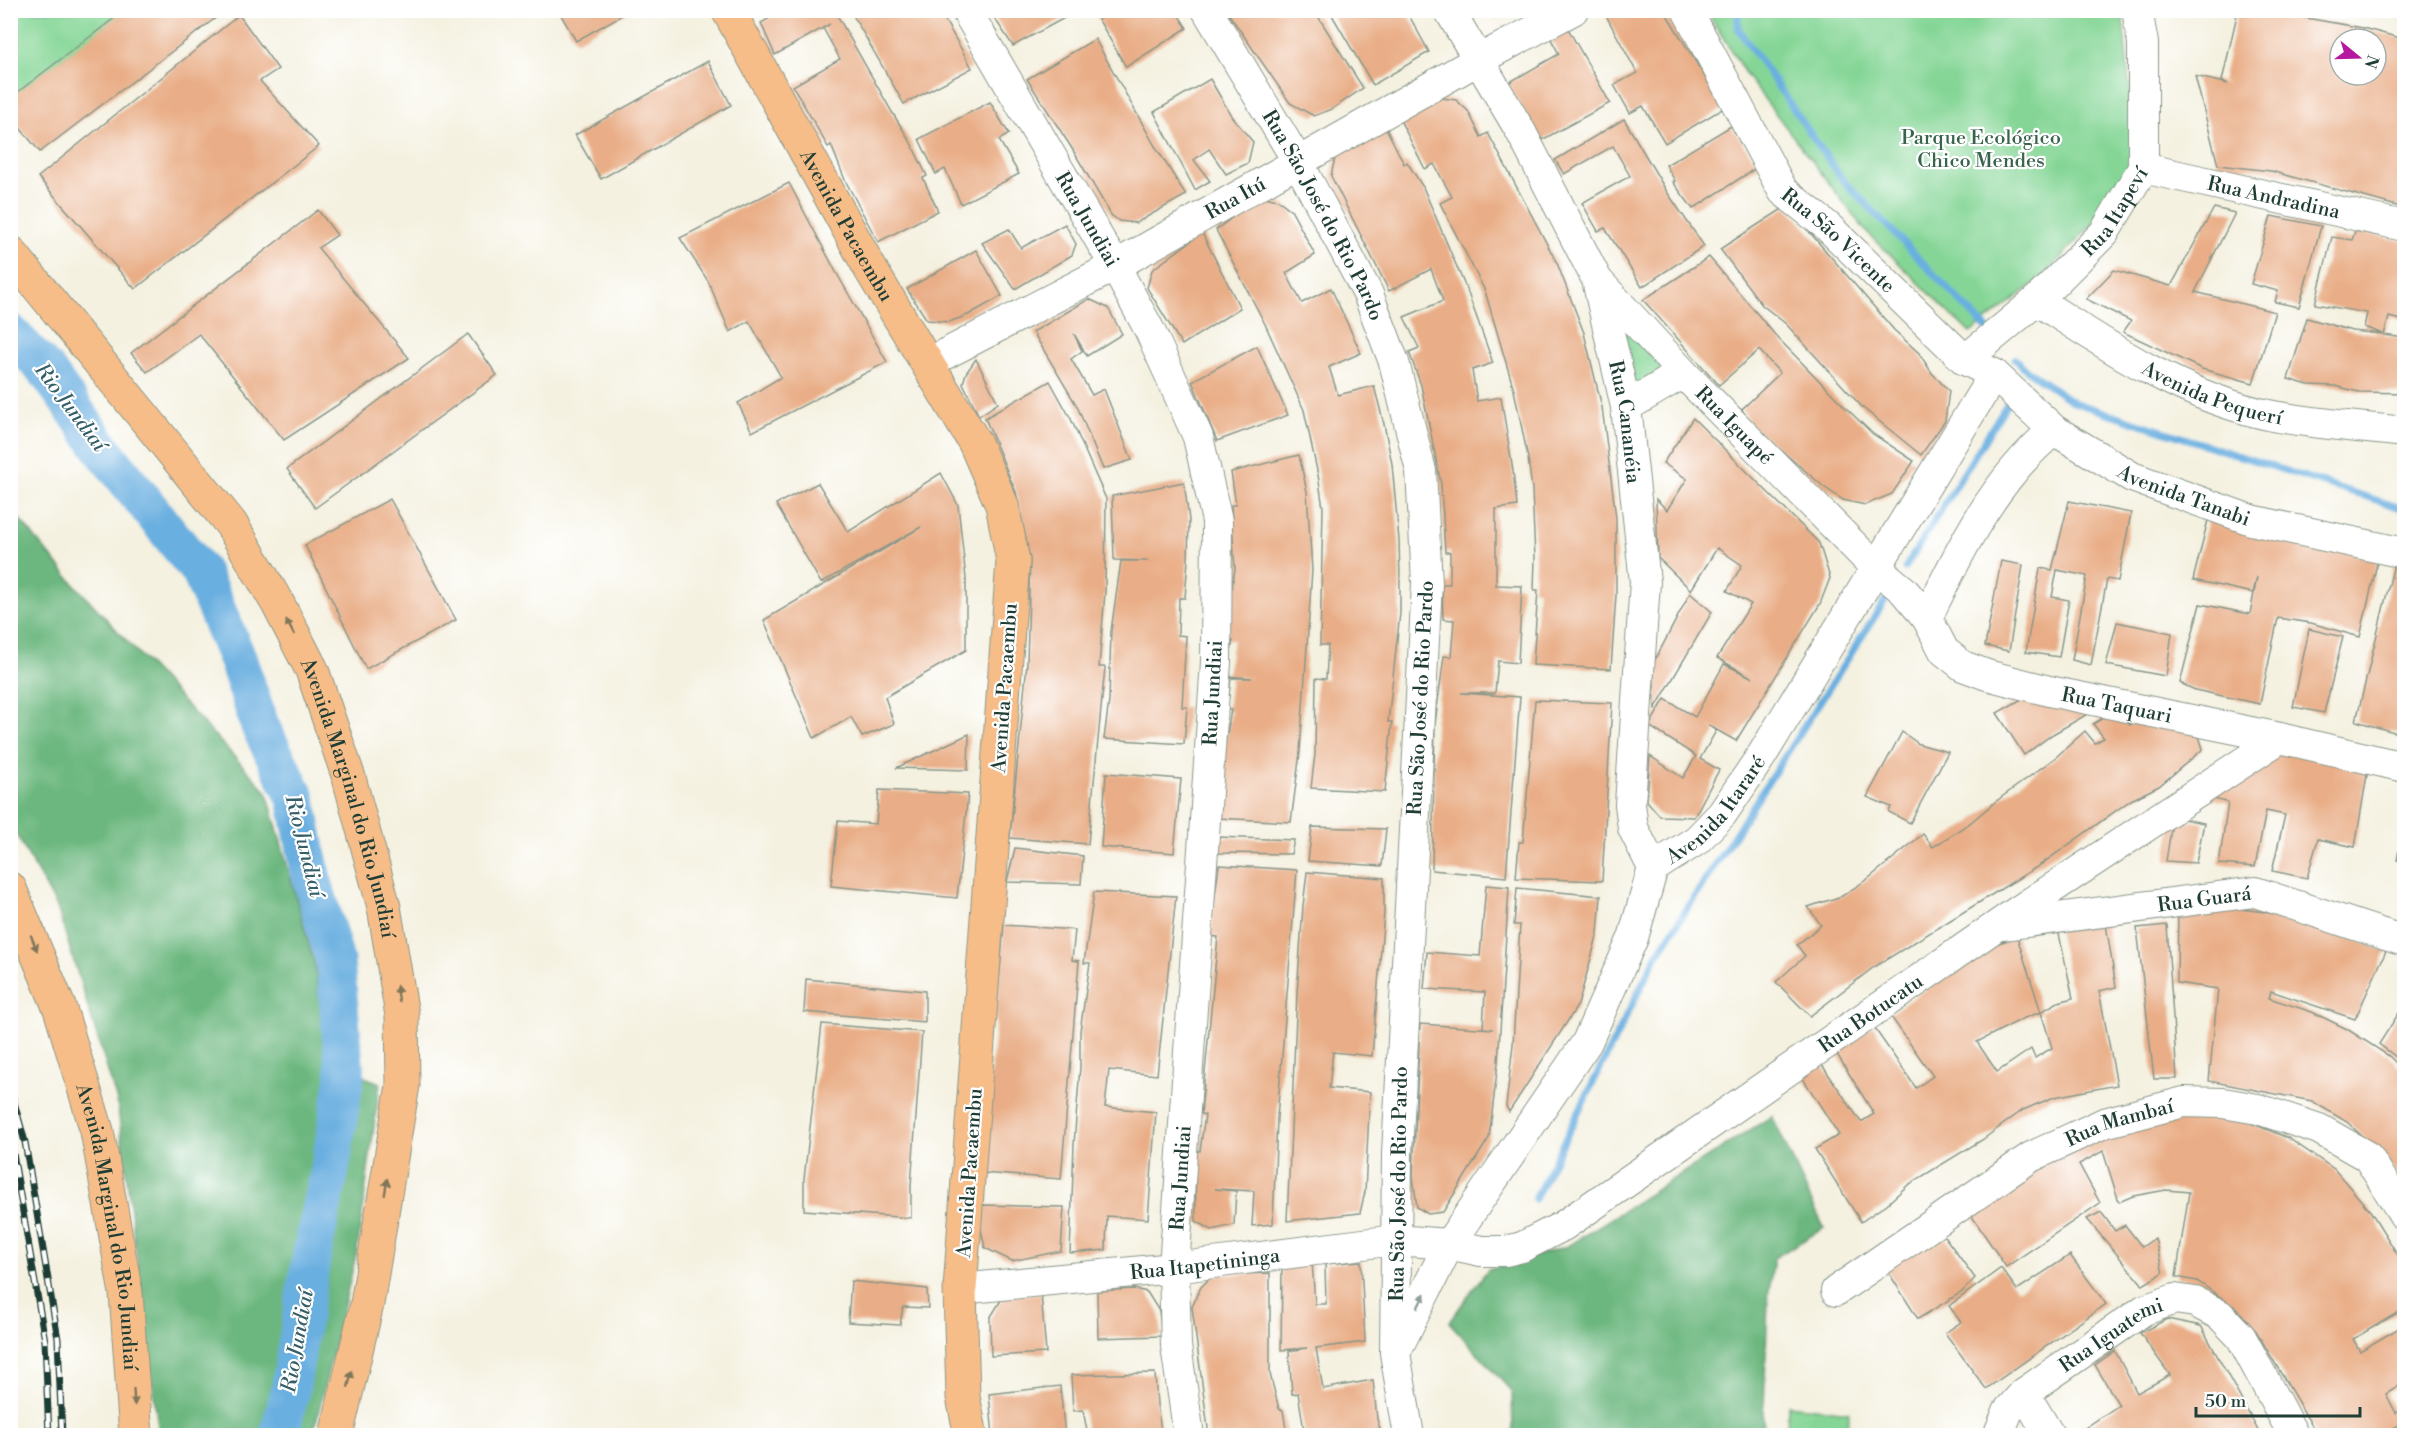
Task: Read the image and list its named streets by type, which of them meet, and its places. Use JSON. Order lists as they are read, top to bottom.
{
  "streets": {
    "main road": ["Avenida Pacaembu", "Avenida Marginal do Rio Jundiaí"],
    "street": [
      "Rua Andradina",
      "Rua Itú",
      "Rua Itapeví",
      "Rua São José do Rio Pardo",
      "Rua Jundiai",
      "Rua São Vicente",
      "Avenida Pequerí",
      "Rua Cananéia",
      "Rua Iguapé",
      "Avenida Tanabi",
      "Rua Taquari",
      "Avenida Itararé",
      "Rua Guará",
      "Rua Botucatu",
      "Rua Mambaí",
      "Rua Itapetininga",
      "Rua Iguatemi"
    ]
  },
  "crossings": [
    ["Rua Andradina", "Rua Itapeví"],
    ["Rua Itú", "Rua São José do Rio Pardo"],
    ["Rua Itú", "Rua Jundiai"],
    ["Rua Itú", "Avenida Pacaembu"],
    ["Rua Itú", "Rua Cananéia"],
    ["Rua Itapeví", "Rua São Vicente"],
    ["Rua Itapeví", "Avenida Pequerí"],
    ["Rua São José do Rio Pardo", "Avenida Itararé"],
    ["Rua São José do Rio Pardo", "Rua Itapetininga"],
    ["Rua Jundiai", "Rua Itapetininga"],
    ["Avenida Pacaembu", "Rua Itapetininga"],
    ["Rua São Vicente", "Avenida Tanabi"],
    ["Rua São Vicente", "Avenida Itararé"],
    ["Rua Cananéia", "Rua Iguapé"],
    ["Rua Cananéia", "Avenida Itararé"],
    ["Rua Iguapé", "Rua Taquari"],
    ["Rua Iguapé", "Avenida Itararé"],
    ["Avenida Tanabi", "Avenida Itararé"],
    ["Rua Taquari", "Avenida Itararé"],
    ["Rua Taquari", "Rua Botucatu"],
    ["Avenida Itararé", "Rua Botucatu"],
    ["Avenida Itararé", "Rua Itapetininga"],
    ["Rua Guará", "Rua Botucatu"],
    ["Rua Botucatu", "Rua Itapetininga"]
  ],
  "water": ["Rio Jundiaí"],
  "parks": ["Parque Ecológico Chico Mendes"],
  "scale_bar": "50 m",
  "north": "right"
}
